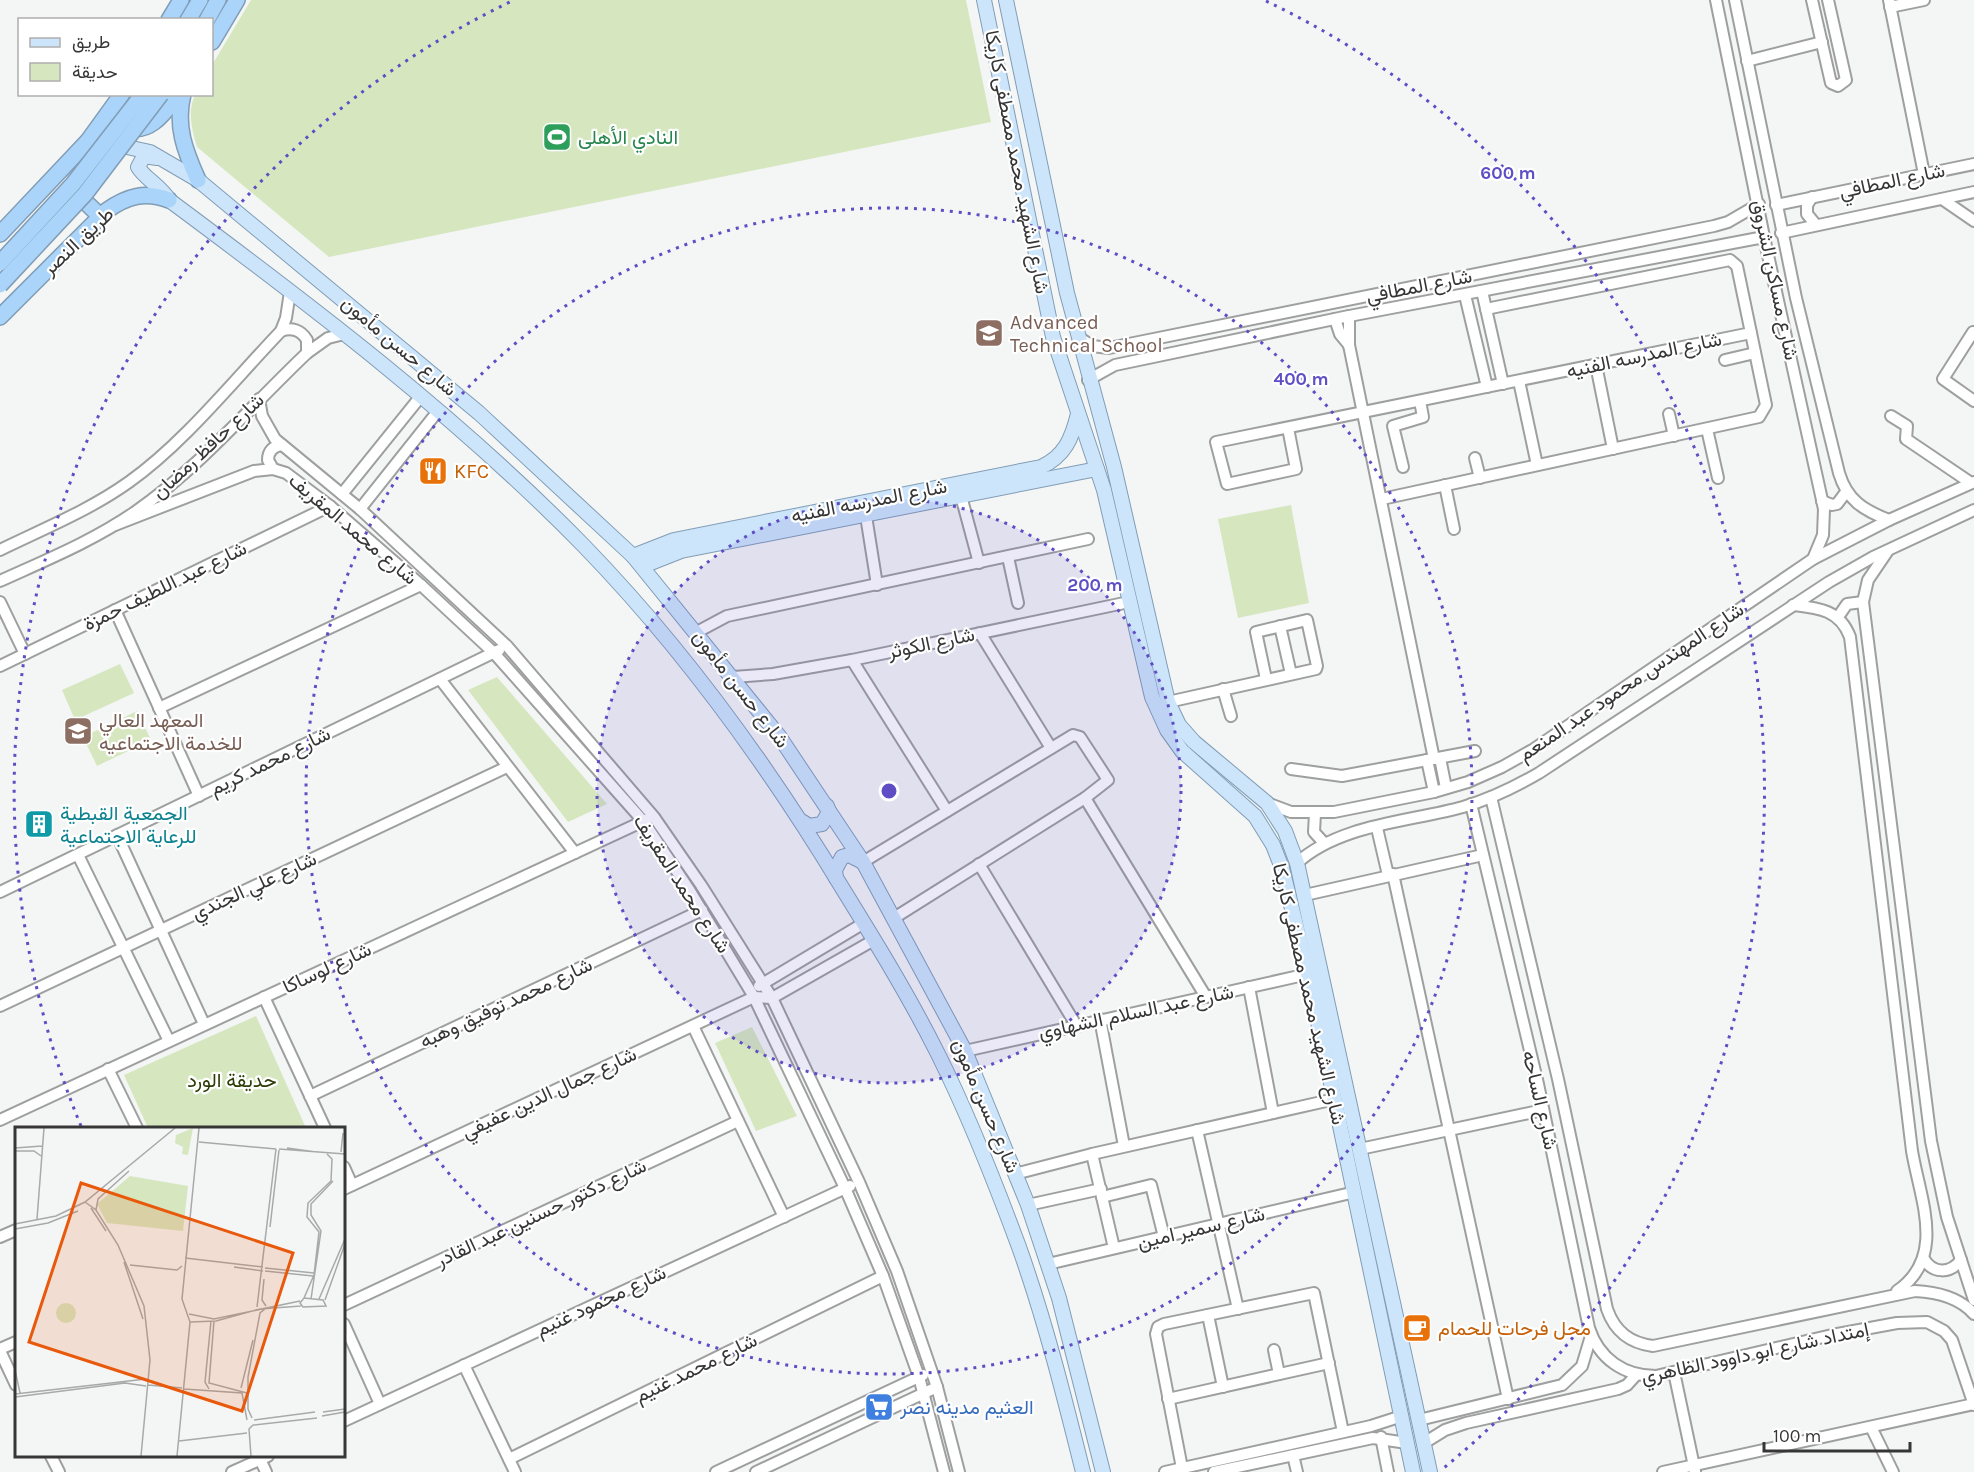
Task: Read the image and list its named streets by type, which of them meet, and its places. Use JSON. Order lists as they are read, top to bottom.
{
  "streets": {
    "highway": ["طريق النصر"],
    "main road": ["شارع الشهيد محمد مصطفى كاريكا", "شارع حسن مأمون", "شارع المدرسه الفنيه"],
    "street": [
      "شارع المطافي",
      "شارع مساكن الشروق",
      "شارع حافظ رمضان",
      "شارع محمد المقريف",
      "شارع عبد اللطيف حمزة",
      "شارع الكوثر",
      "شارع المهندس محمود عبد المنعم",
      "شارع محمد كريم",
      "شارع علي الجندي",
      "شارع لوساكا",
      "شارع محمد توفيق وهبه",
      "شارع عبد السلام الشهاوي",
      "شارع جمال الدين عفيفي",
      "شارع الساحه",
      "شارع دكتور حسنين عبد القادر",
      "شارع سمير امين",
      "شارع محمود غنيم",
      "إمتداد شارع ابو داوود الظاهري",
      "شارع محمد غنيم"
    ]
  },
  "crossings": [
    ["شارع الشهيد محمد مصطفى كاريكا", "شارع المطافي"],
    ["شارع الشهيد محمد مصطفى كاريكا", "شارع المدرسه الفنيه"],
    ["شارع الشهيد محمد مصطفى كاريكا", "شارع الكوثر"],
    ["شارع الشهيد محمد مصطفى كاريكا", "شارع المهندس محمود عبد المنعم"],
    ["شارع الشهيد محمد مصطفى كاريكا", "شارع عبد السلام الشهاوي"],
    ["شارع الشهيد محمد مصطفى كاريكا", "شارع سمير امين"],
    ["شارع الشهيد محمد مصطفى كاريكا", "إمتداد شارع ابو داوود الظاهري"],
    ["شارع المطافي", "شارع مساكن الشروق"],
    ["طريق النصر", "شارع حسن مأمون"],
    ["شارع مساكن الشروق", "شارع المهندس محمود عبد المنعم"],
    ["شارع حسن مأمون", "شارع المدرسه الفنيه"],
    ["شارع حسن مأمون", "شارع حافظ رمضان"],
    ["شارع حسن مأمون", "شارع الكوثر"],
    ["شارع حسن مأمون", "شارع عبد السلام الشهاوي"],
    ["شارع حسن مأمون", "شارع سمير امين"],
    ["شارع حافظ رمضان", "شارع محمد المقريف"],
    ["شارع محمد المقريف", "شارع عبد اللطيف حمزة"],
    ["شارع محمد المقريف", "شارع محمد كريم"],
    ["شارع محمد المقريف", "شارع لوساكا"],
    ["شارع محمد المقريف", "شارع محمد توفيق وهبه"],
    ["شارع محمد المقريف", "شارع جمال الدين عفيفي"],
    ["شارع محمد المقريف", "شارع محمود غنيم"],
    ["شارع محمد المقريف", "شارع محمد غنيم"],
    ["شارع المهندس محمود عبد المنعم", "شارع الساحه"],
    ["شارع الساحه", "إمتداد شارع ابو داوود الظاهري"]
  ],
  "parks": ["حديقة الورد"],
  "places": {
    "sports": ["النادي الأهلى"],
    "school or university": ["Advanced Technical School", "المعهد العالي للخدمة الاجتماعيه"],
    "restaurant": ["KFC"],
    "building": ["الجمعية القبطية للرعاية الاجتماعية"],
    "cafe": ["محل فرحات للحمام"],
    "supermarket": ["العثيم مدينه نصر"]
  },
  "legend": ["طريق", "حديقة"],
  "scale_bar": "100 m",
  "rings": ["600 m", "400 m", "200 m"]
}
